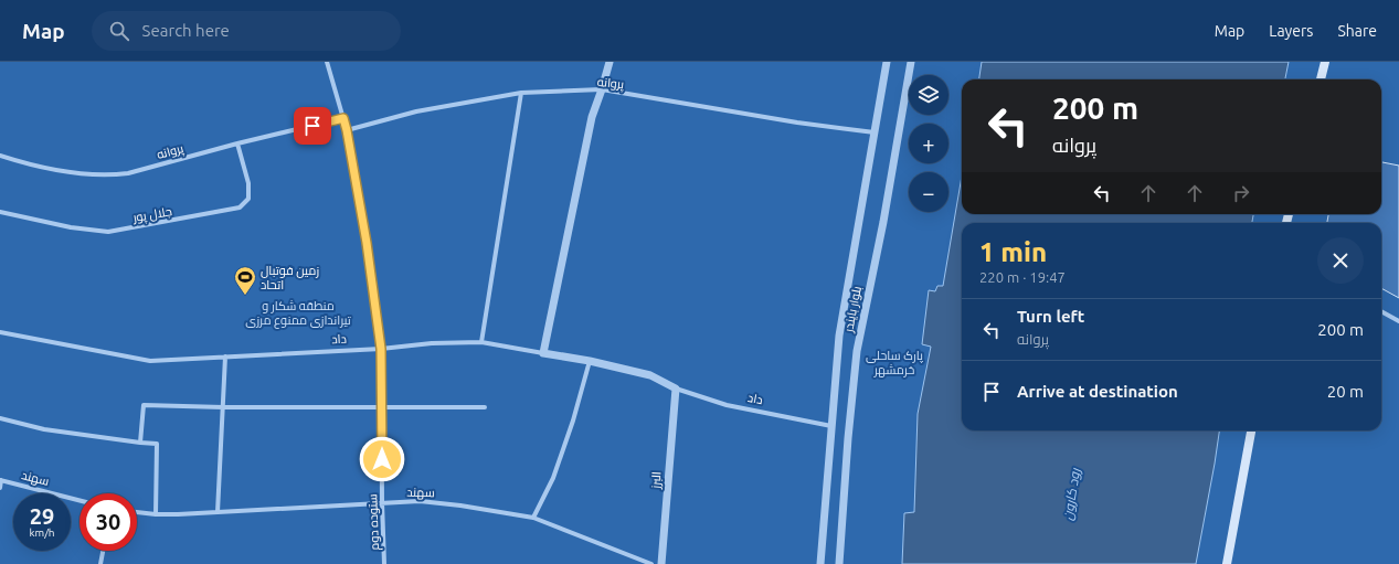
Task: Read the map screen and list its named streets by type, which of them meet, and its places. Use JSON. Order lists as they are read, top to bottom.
{
  "streets": {
    "street": [
      "پروانه",
      "جلال پور",
      "بلوار بایندر",
      "داد",
      "سهند",
      "البرز",
      "ستوده دوم"
    ]
  },
  "crossings": [
    ["پروانه", "جلال پور"],
    ["پروانه", "بلوار بایندر"],
    ["پروانه", "ستوده دوم"],
    ["بلوار بایندر", "داد"],
    ["داد", "البرز"],
    ["داد", "ستوده دوم"],
    ["سهند", "ستوده دوم"]
  ],
  "water": ["رود کارون"],
  "parks": ["منطقه شکار و تیراندازی ممنوع مرزی", "پارک ساحلی خرمشهر"],
  "places": {
    "sports": ["زمین فوتبال اتحاد"]
  },
  "page": {
    "header": "Map",
    "search": "Search here",
    "nav": ["Map", "Layers", "Share"],
    "map_buttons": ["+", "−"],
    "turn": ["200 m", "پروانه"],
    "heading": ["1 min", "220 m · 19:47"],
    "list": [
      {
        "name": "Turn left",
        "note": "پروانه",
        "value": "200 m"
      },
      {
        "name": "Arrive at destination",
        "value": "20 m"
      }
    ],
    "speed": "29 km/h",
    "limit": "30"
  }
}
